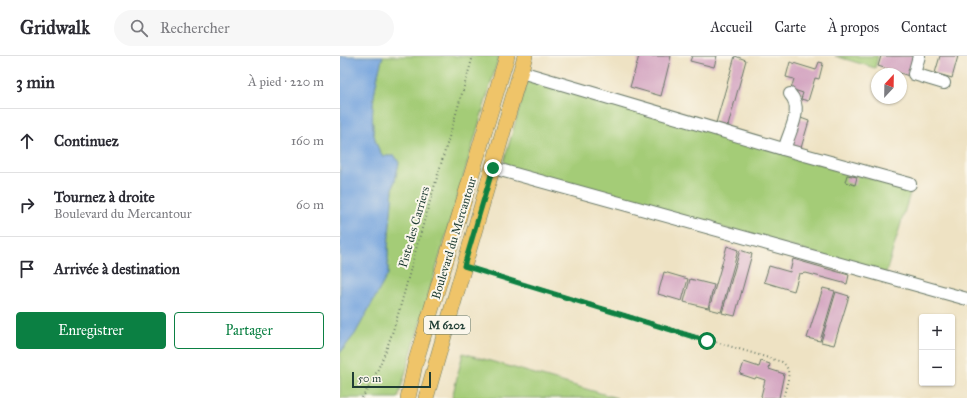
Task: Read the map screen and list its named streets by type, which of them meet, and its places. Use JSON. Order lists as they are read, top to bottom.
{
  "streets": {
    "main road": ["Boulevard du Mercantour", "M 6202"],
    "path": ["Piste des Carriers"]
  },
  "scale_bar": "50 m",
  "north": "top",
  "page": {
    "header": "Gridwalk",
    "search": "Rechercher",
    "nav": [
      "Accueil",
      "Carte",
      "À propos",
      "Contact"
    ],
    "heading": ["3 min", "À pied · 220 m"],
    "list": [
      ["Continuez", "160 m"],
      ["Tournez à droite", "Boulevard du Mercantour", "60 m"],
      "Arrivée à destination"
    ],
    "buttons": ["Enregistrer", "Partager"],
    "map_buttons": ["+", "−"],
    "scale": "50 m"
  }
}
